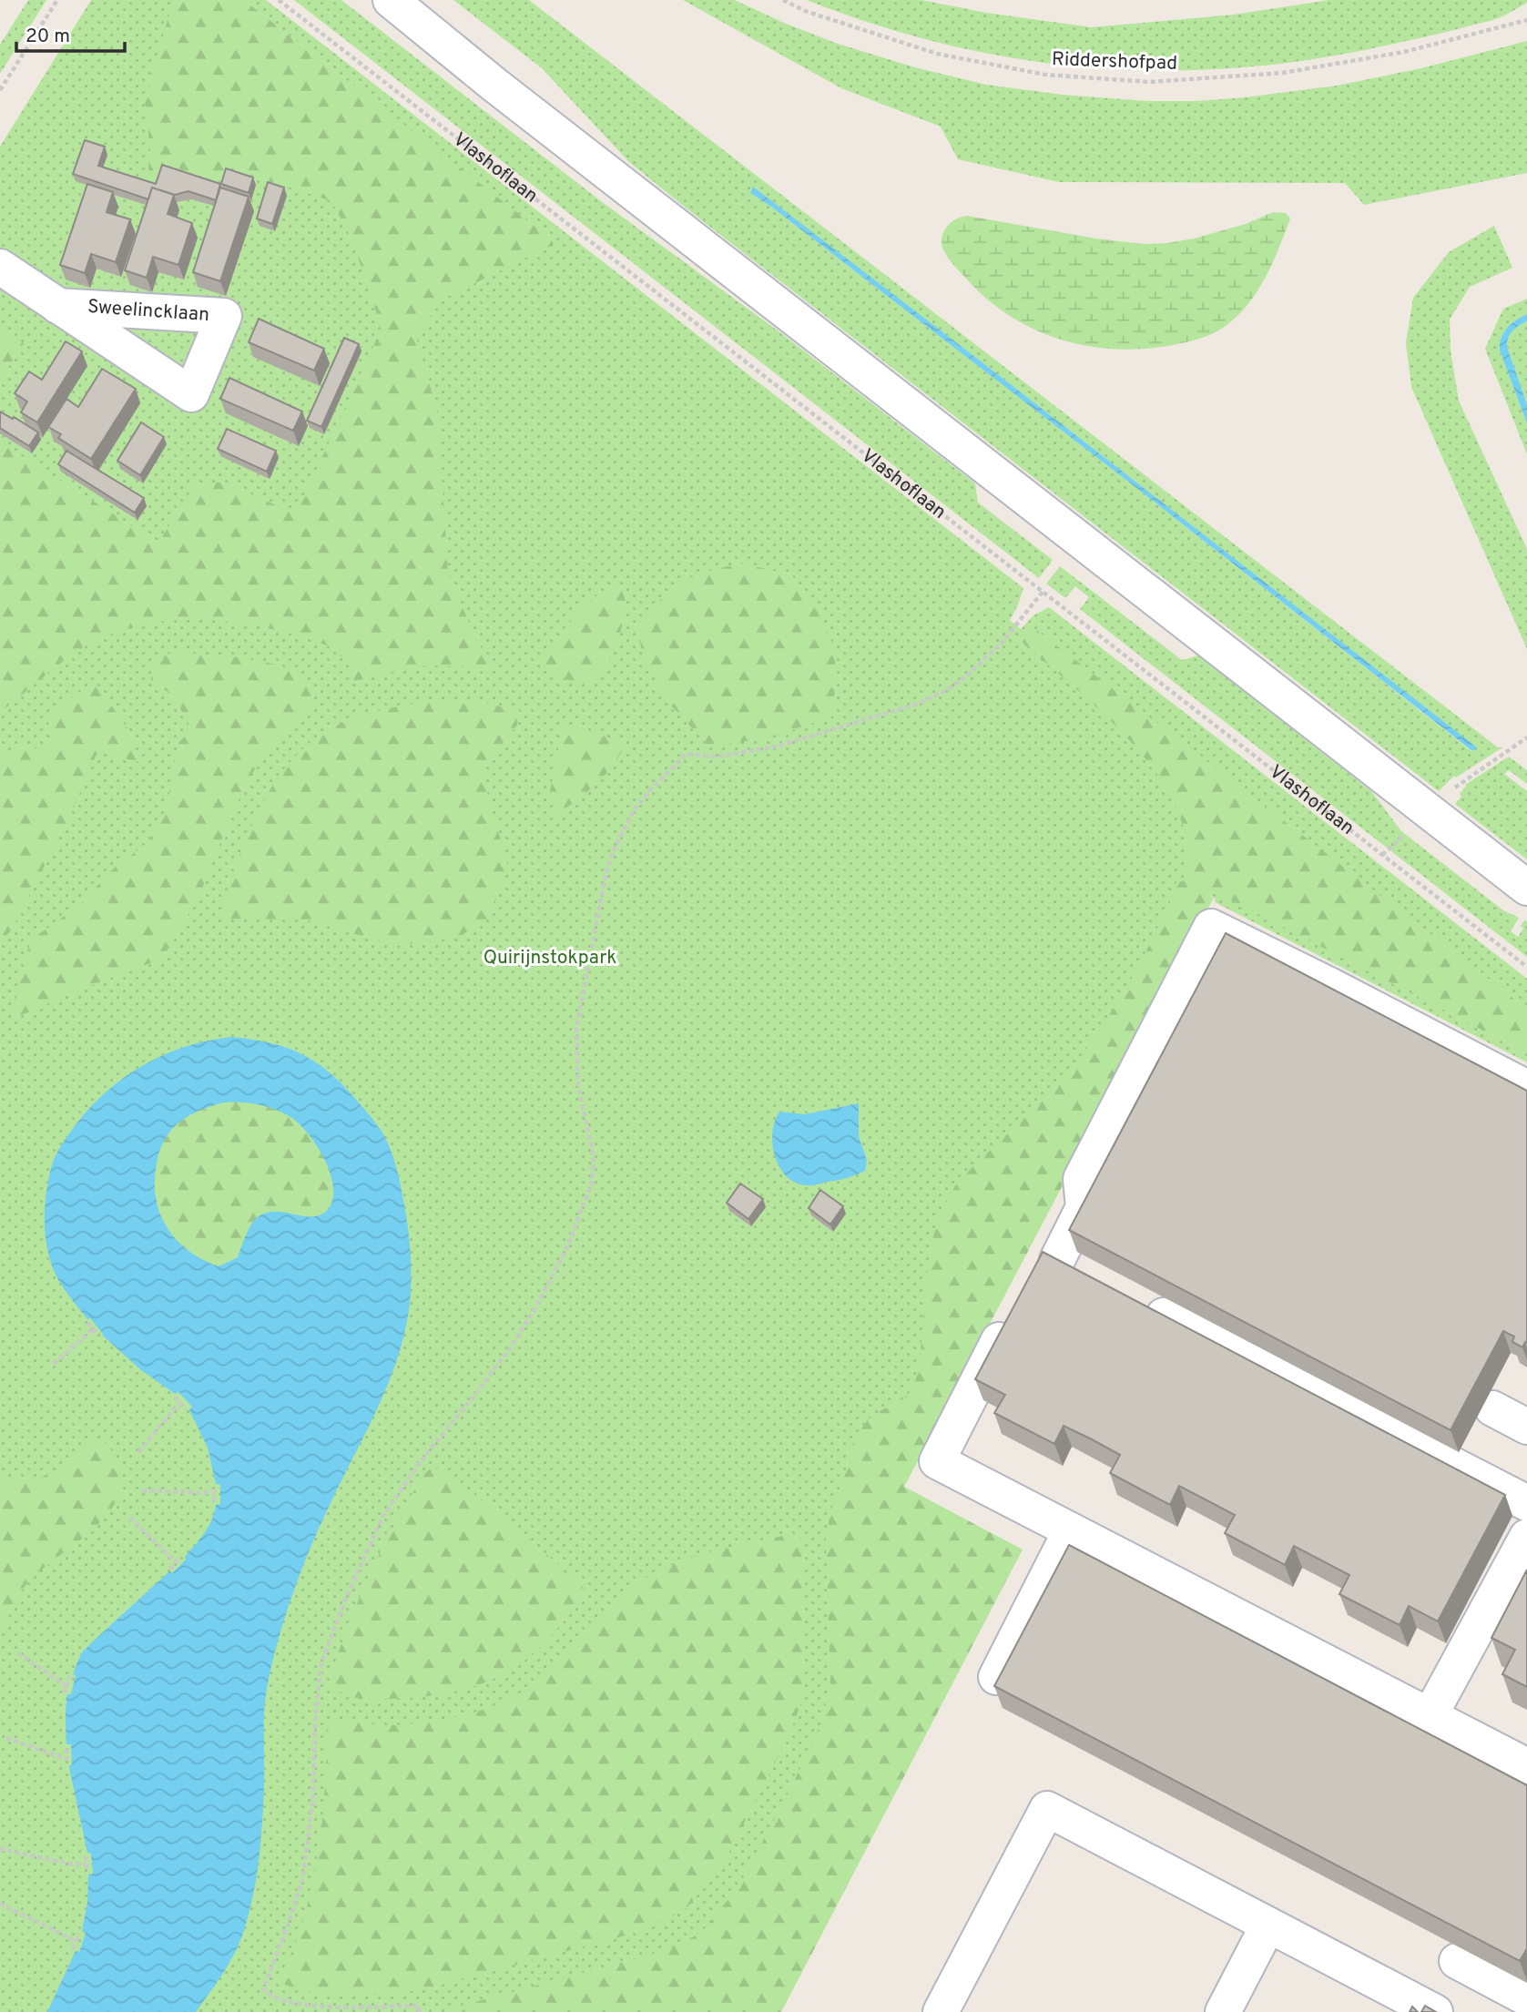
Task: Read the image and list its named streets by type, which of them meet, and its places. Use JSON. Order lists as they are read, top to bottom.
{
  "streets": {
    "path": ["Riddershofpad", "Vlashoflaan"]
  },
  "parks": ["Quirijnstokpark"],
  "scale_bar": "20 m"
}
